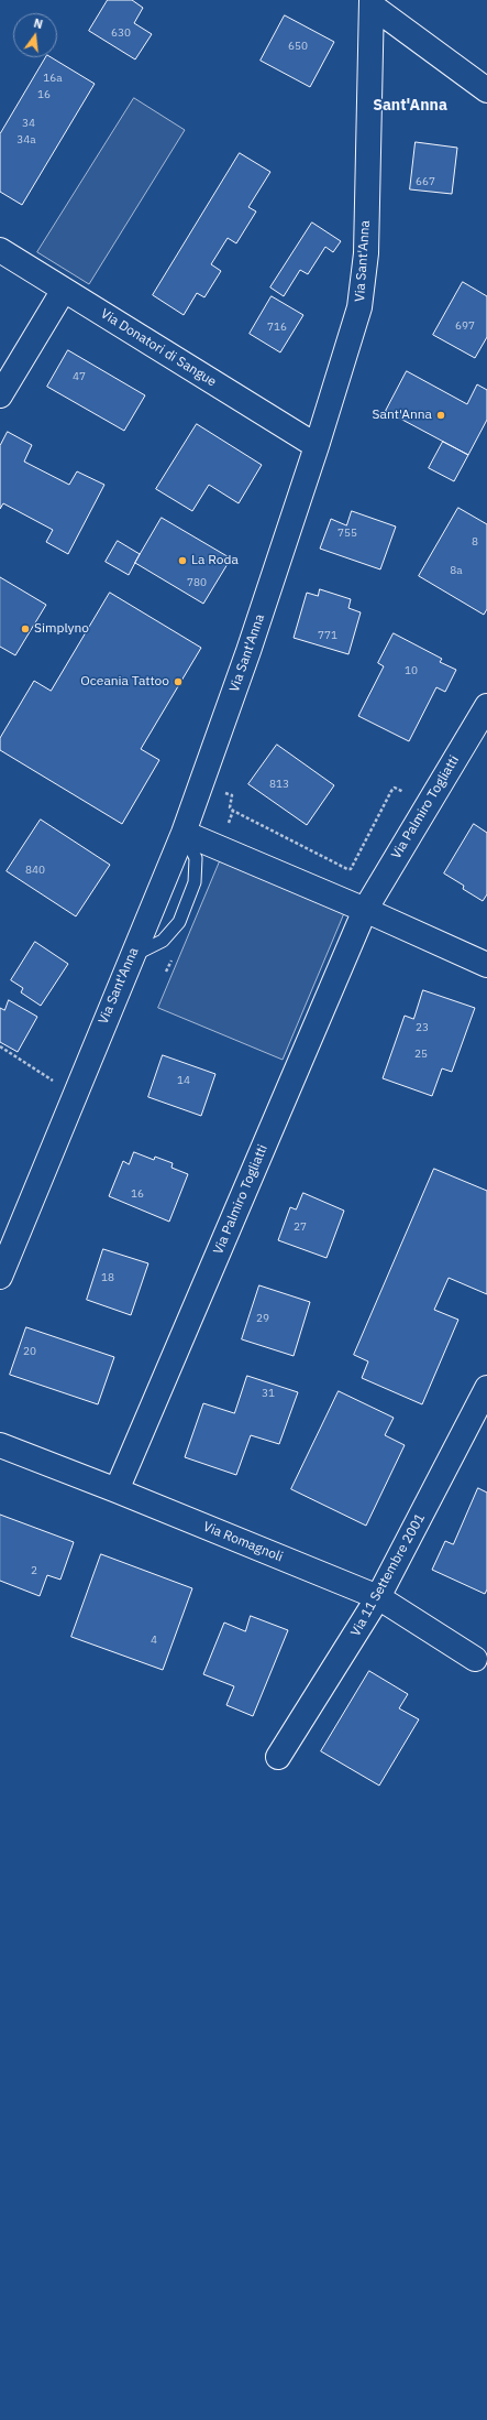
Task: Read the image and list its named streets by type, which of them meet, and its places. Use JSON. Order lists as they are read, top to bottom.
{
  "streets": {
    "street": [
      "Via Sant'Anna",
      "Via Donatori di Sangue",
      "Via Palmiro Togliatti",
      "Via Romagnoli",
      "Via 11 Settembre 2001"
    ]
  },
  "crossings": [
    ["Via Sant'Anna", "Via Donatori di Sangue"],
    ["Via Palmiro Togliatti", "Via Romagnoli"],
    ["Via Romagnoli", "Via 11 Settembre 2001"]
  ],
  "districts": ["Sant'Anna"],
  "places": [
    "Sant'Anna",
    "La Roda",
    "Simplyno",
    "Oceania Tattoo"
  ],
  "house_numbers": [
    "630",
    "650",
    "16a",
    "16",
    "34",
    "34a",
    "667",
    "697",
    "716",
    "47",
    "755",
    "8",
    "8a",
    "780",
    "771",
    "10",
    "813",
    "840",
    "23",
    "25",
    "14",
    "16",
    "27",
    "18",
    "29",
    "20",
    "31",
    "2",
    "4"
  ],
  "north": "top"
}
